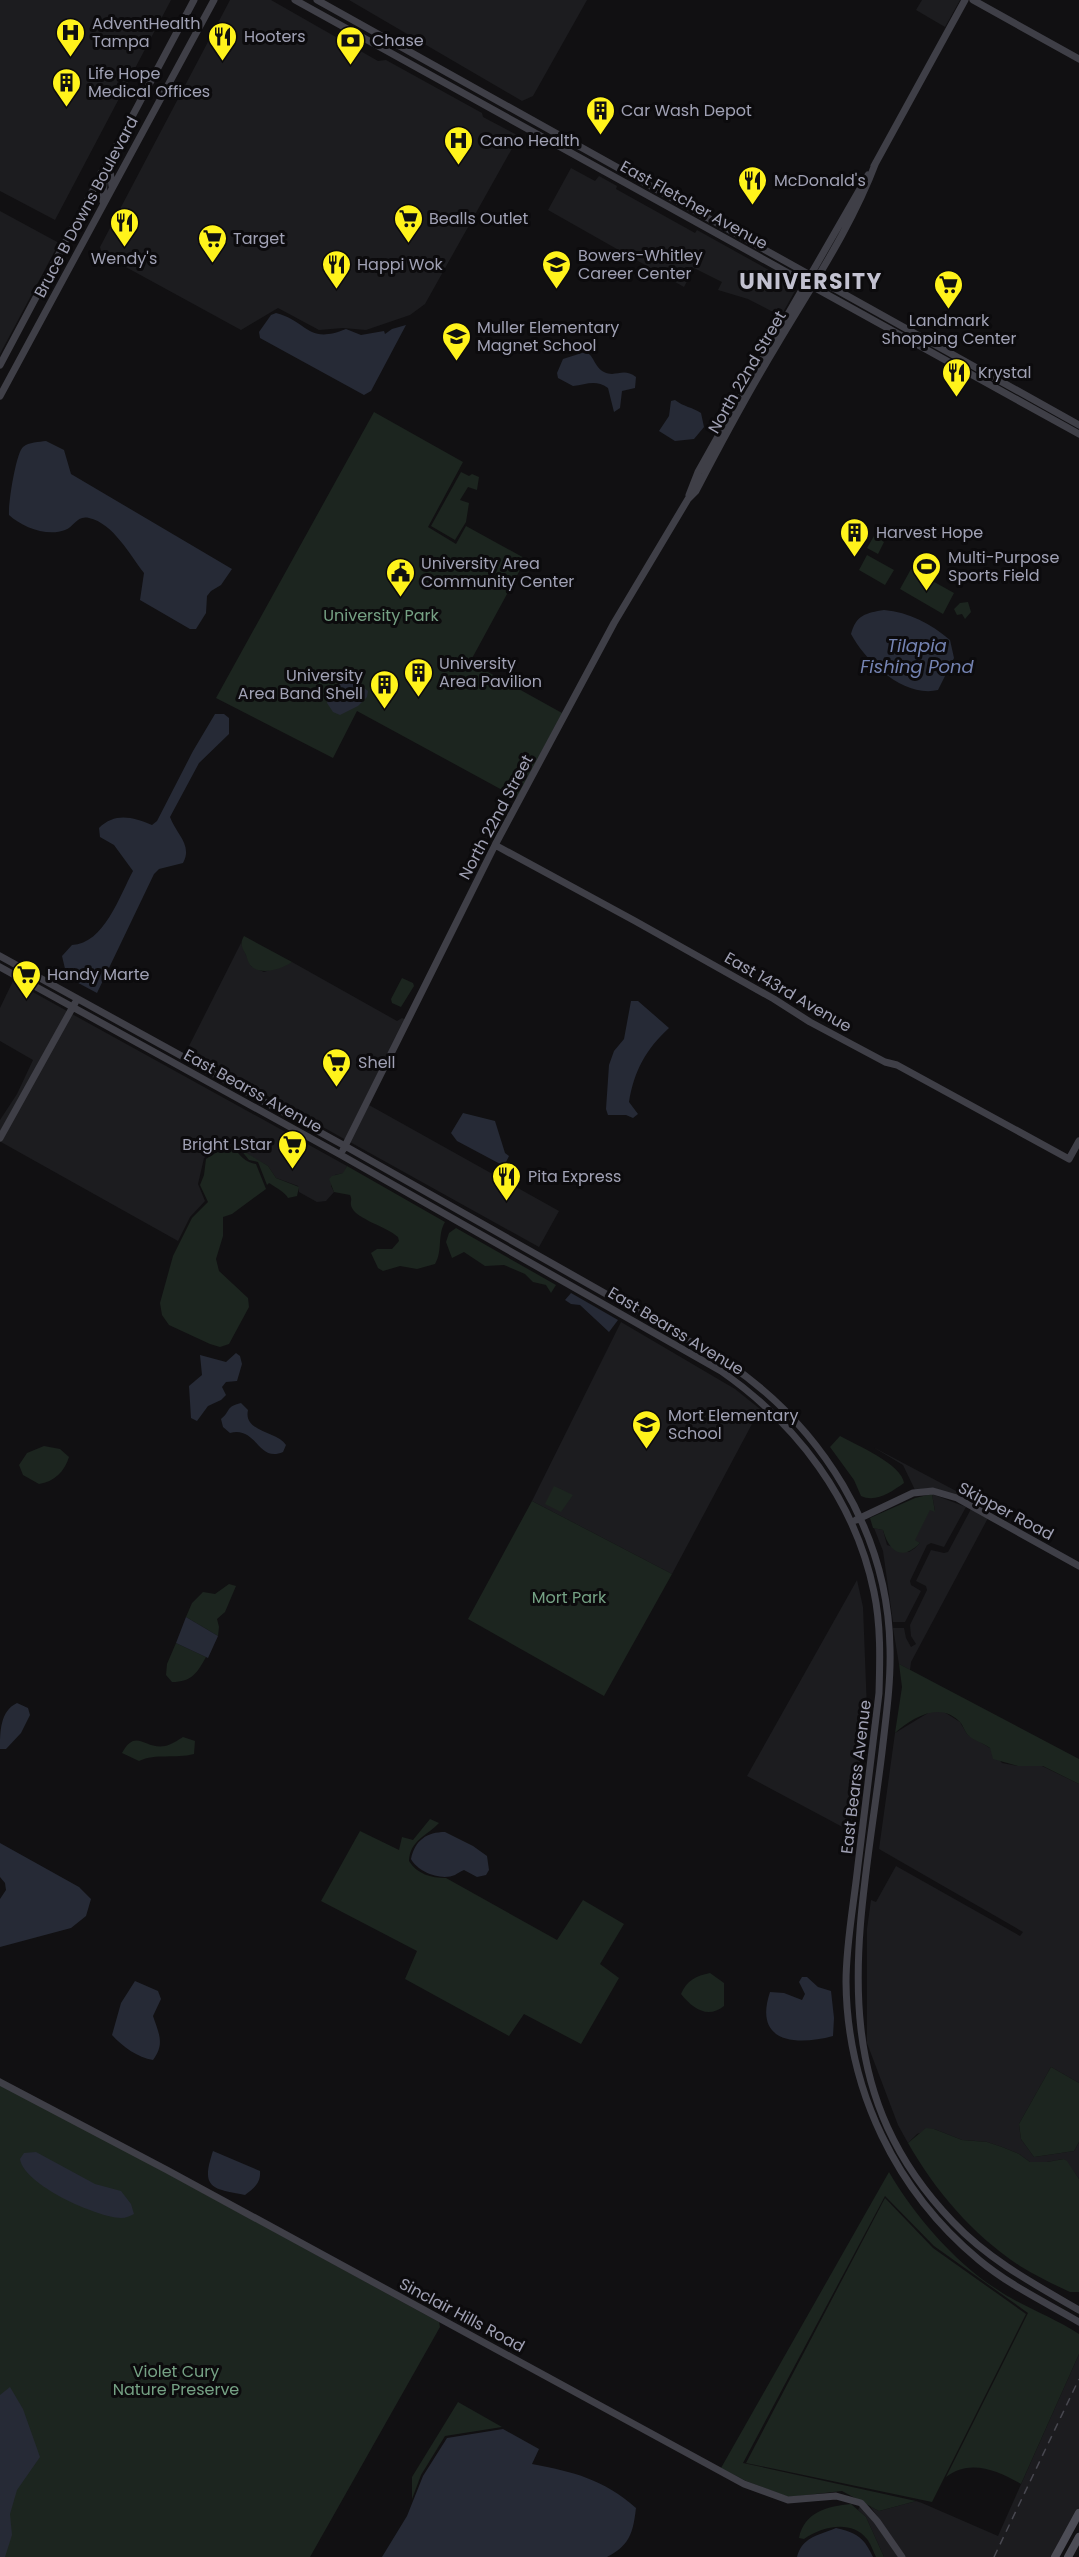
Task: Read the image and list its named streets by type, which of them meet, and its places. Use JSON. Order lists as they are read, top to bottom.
{
  "streets": {
    "main road": [
      "East Fletcher Avenue",
      "Bruce B Downs Boulevard",
      "North 22nd Street",
      "East 143rd Avenue",
      "East Bearss Avenue",
      "Skipper Road",
      "Sinclair Hills Road"
    ]
  },
  "crossings": [
    ["East Fletcher Avenue", "North 22nd Street"],
    ["North 22nd Street", "East 143rd Avenue"],
    ["North 22nd Street", "East Bearss Avenue"],
    ["East Bearss Avenue", "Skipper Road"]
  ],
  "districts": ["UNIVERSITY"],
  "water": ["Tilapia Fishing Pond"],
  "parks": ["University Park", "Mort Park", "Violet Cury Nature Preserve"],
  "places": {
    "hospital": ["AdventHealth Tampa", "Cano Health"],
    "restaurant": [
      "Hooters",
      "McDonald's",
      "Wendy's",
      "Happi Wok",
      "Krystal",
      "Pita Express"
    ],
    "bank": ["Chase"],
    "building": [
      "Life Hope Medical Offices",
      "Car Wash Depot",
      "Harvest Hope",
      "University Area Pavilion",
      "University Area Band Shell"
    ],
    "supermarket": [
      "Bealls Outlet",
      "Target",
      "Landmark Shopping Center",
      "Handy Marte",
      "Shell",
      "Bright LStar"
    ],
    "school or university": ["Bowers-Whitley Career Center", "Muller Elementary Magnet School", "Mort Elementary School"],
    "sports": ["Multi-Purpose Sports Field"],
    "public building": ["University Area Community Center"]
  }
}
